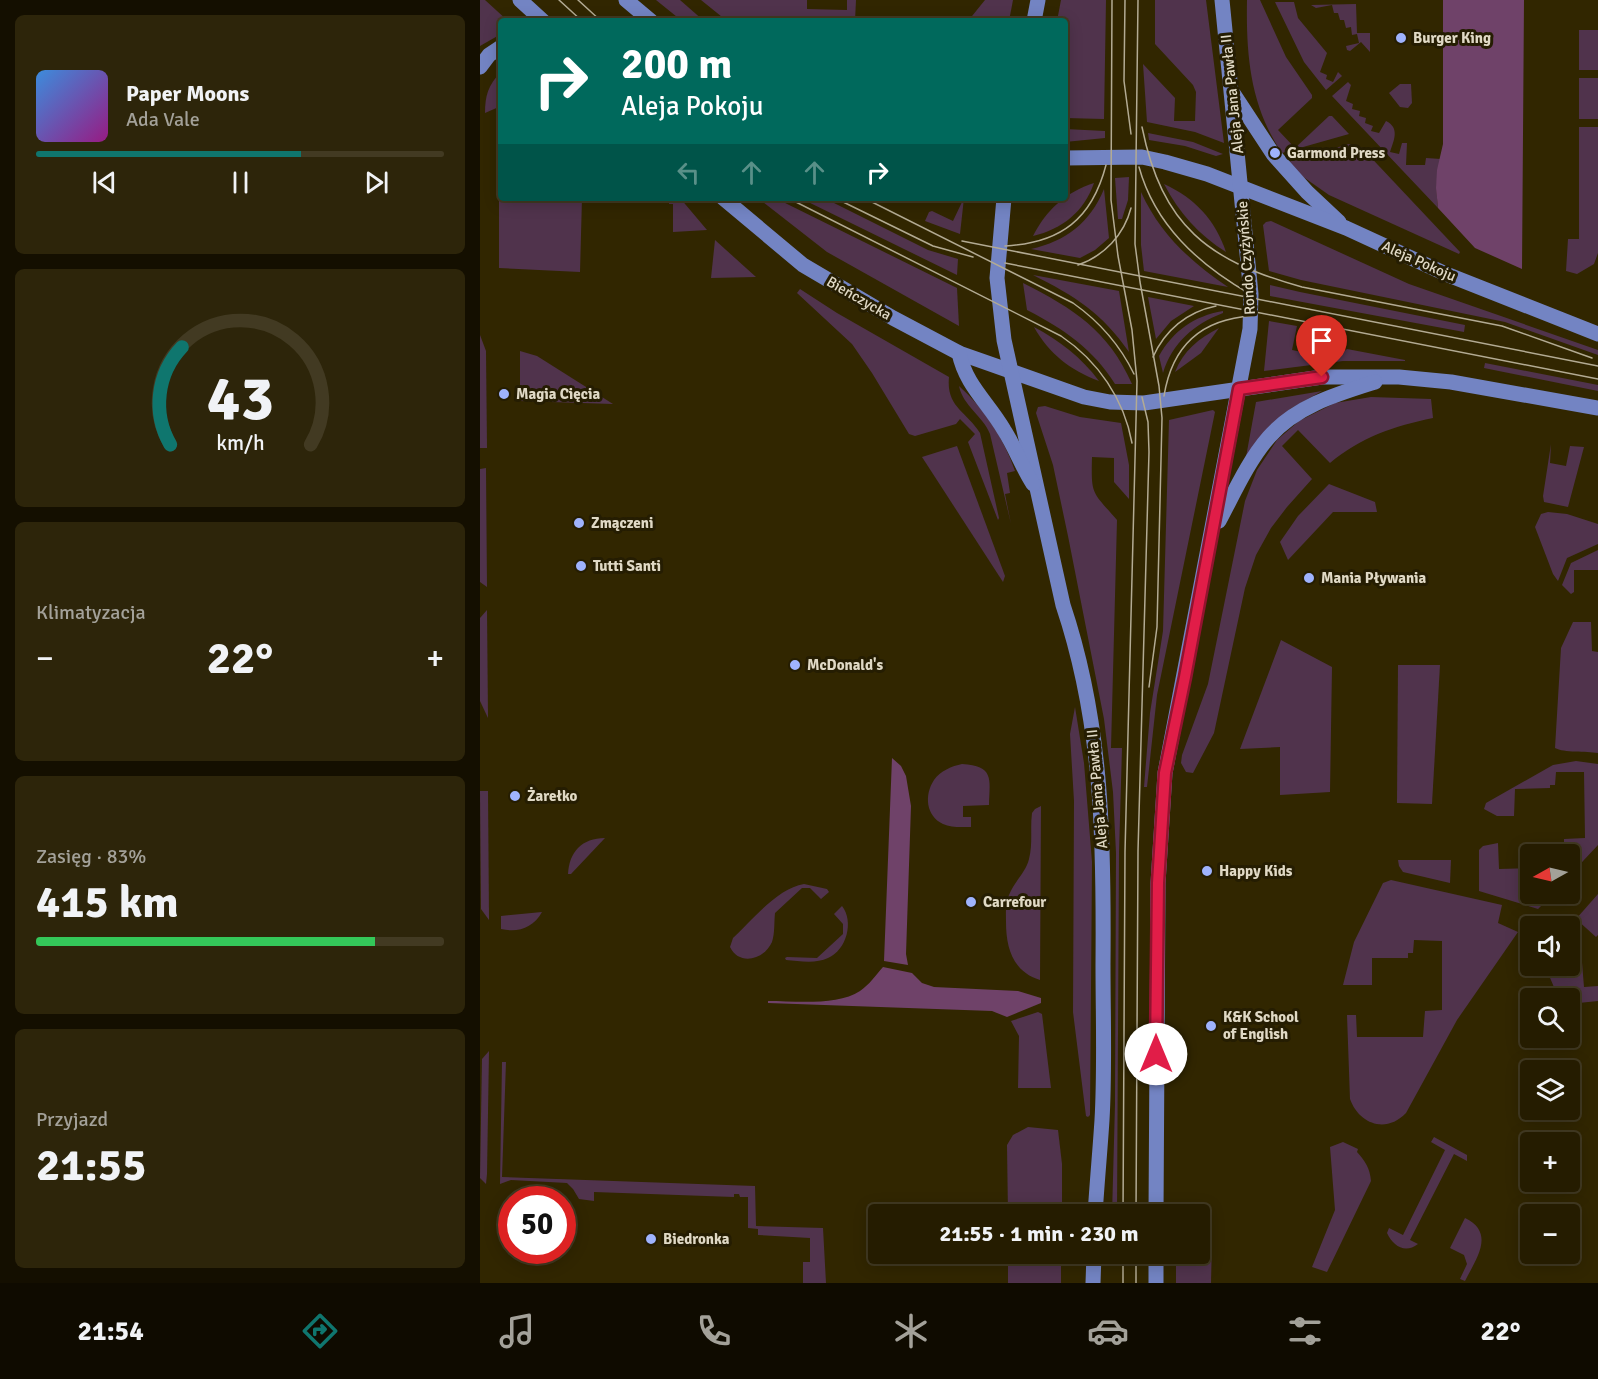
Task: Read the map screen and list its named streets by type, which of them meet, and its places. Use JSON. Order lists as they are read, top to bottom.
{
  "streets": {
    "main road": [
      "Aleja Jana Pawła II",
      "Rondo Czyżyńskie",
      "Aleja Pokoju",
      "Bieńczycka"
    ]
  },
  "crossings": [
    ["Aleja Jana Pawła II", "Rondo Czyżyńskie"],
    ["Aleja Jana Pawła II", "Aleja Pokoju"],
    ["Aleja Jana Pawła II", "Bieńczycka"],
    ["Rondo Czyżyńskie", "Aleja Pokoju"]
  ],
  "places": [
    "Burger King",
    "Garmond Press",
    "Magia Cięcia",
    "Zmączeni",
    "Tutti Santi",
    "Mania Pływania",
    "McDonald's",
    "Żarełko",
    "Happy Kids",
    "Carrefour",
    "K&K School of English",
    "Biedronka"
  ],
  "north": "left",
  "page": {
    "turn": ["200 m", "Aleja Pokoju"],
    "song": ["Paper Moons", "Ada Vale"],
    "tile": [
      "Klimatyzacja",
      ["Zasięg · 83%", "415 km"],
      ["Przyjazd", "21:55"]
    ],
    "heat": ["−", "22°", "+"],
    "map_buttons": ["+", "−"],
    "limit": "50",
    "trip": "21:55 · 1 min · 230 m",
    "tabs": ["21:54", "22°"],
    "gauge": ["43", "km/h"]
  }
}
